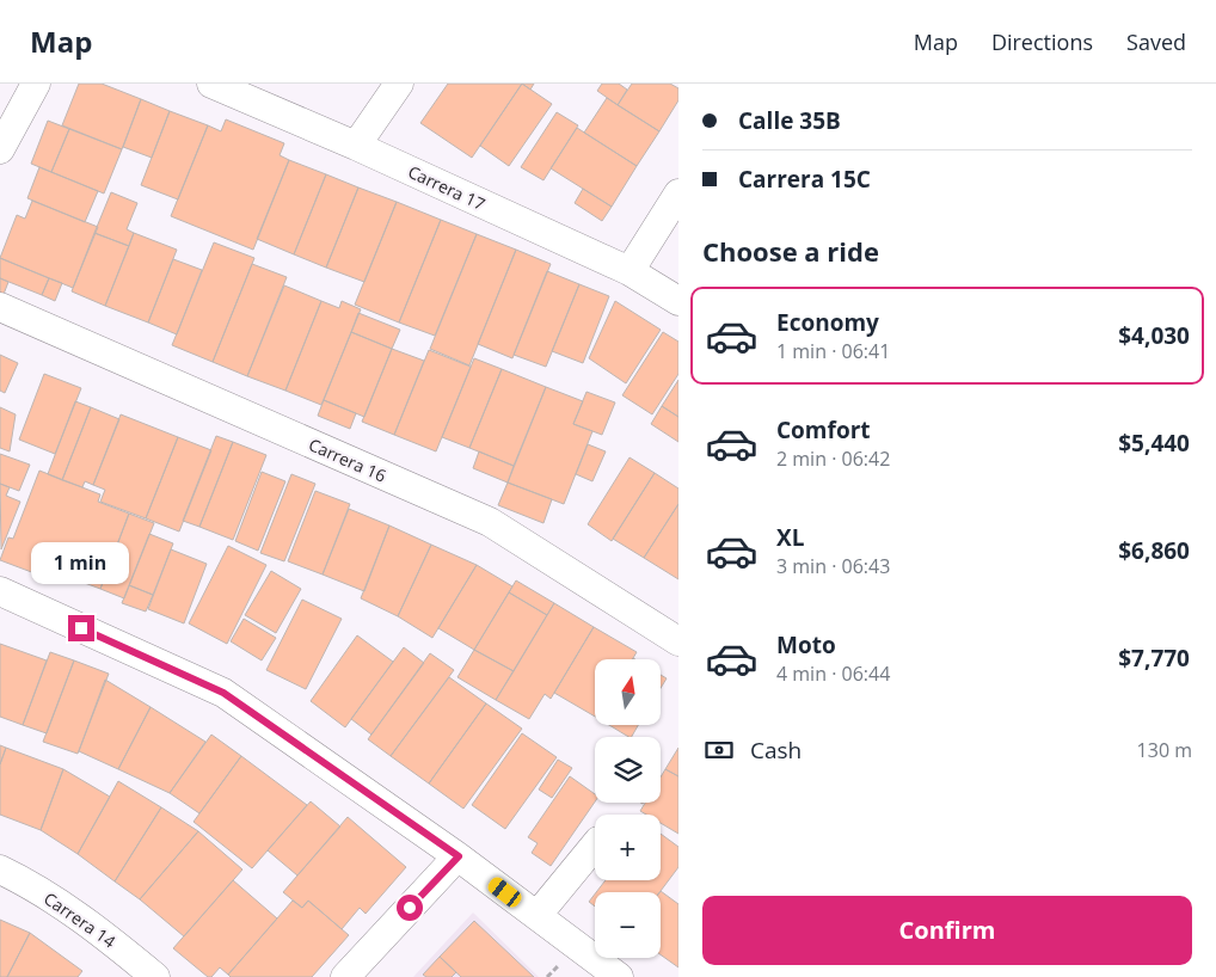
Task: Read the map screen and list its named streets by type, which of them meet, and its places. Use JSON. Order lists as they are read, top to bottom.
{
  "streets": {
    "street": ["Carrera 17", "Carrera 16", "Carrera 14"]
  },
  "north": "top",
  "page": {
    "header": "Map",
    "nav": ["Map", "Directions", "Saved"],
    "banner": ["Calle 35B", "Carrera 15C"],
    "heading": "Choose a ride",
    "list": [
      {
        "name": "Economy",
        "note": "1 min · 06:41",
        "value": "$4,030"
      },
      {
        "name": "Comfort",
        "note": "2 min · 06:42",
        "value": "$5,440"
      },
      {
        "name": "XL",
        "note": "3 min · 06:43",
        "value": "$6,860"
      },
      {
        "name": "Moto",
        "note": "4 min · 06:44",
        "value": "$7,770"
      }
    ],
    "bubble": "1 min",
    "map_buttons": ["+", "−"],
    "pay": ["Cash", "130 m"],
    "buttons": "Confirm"
  }
}
